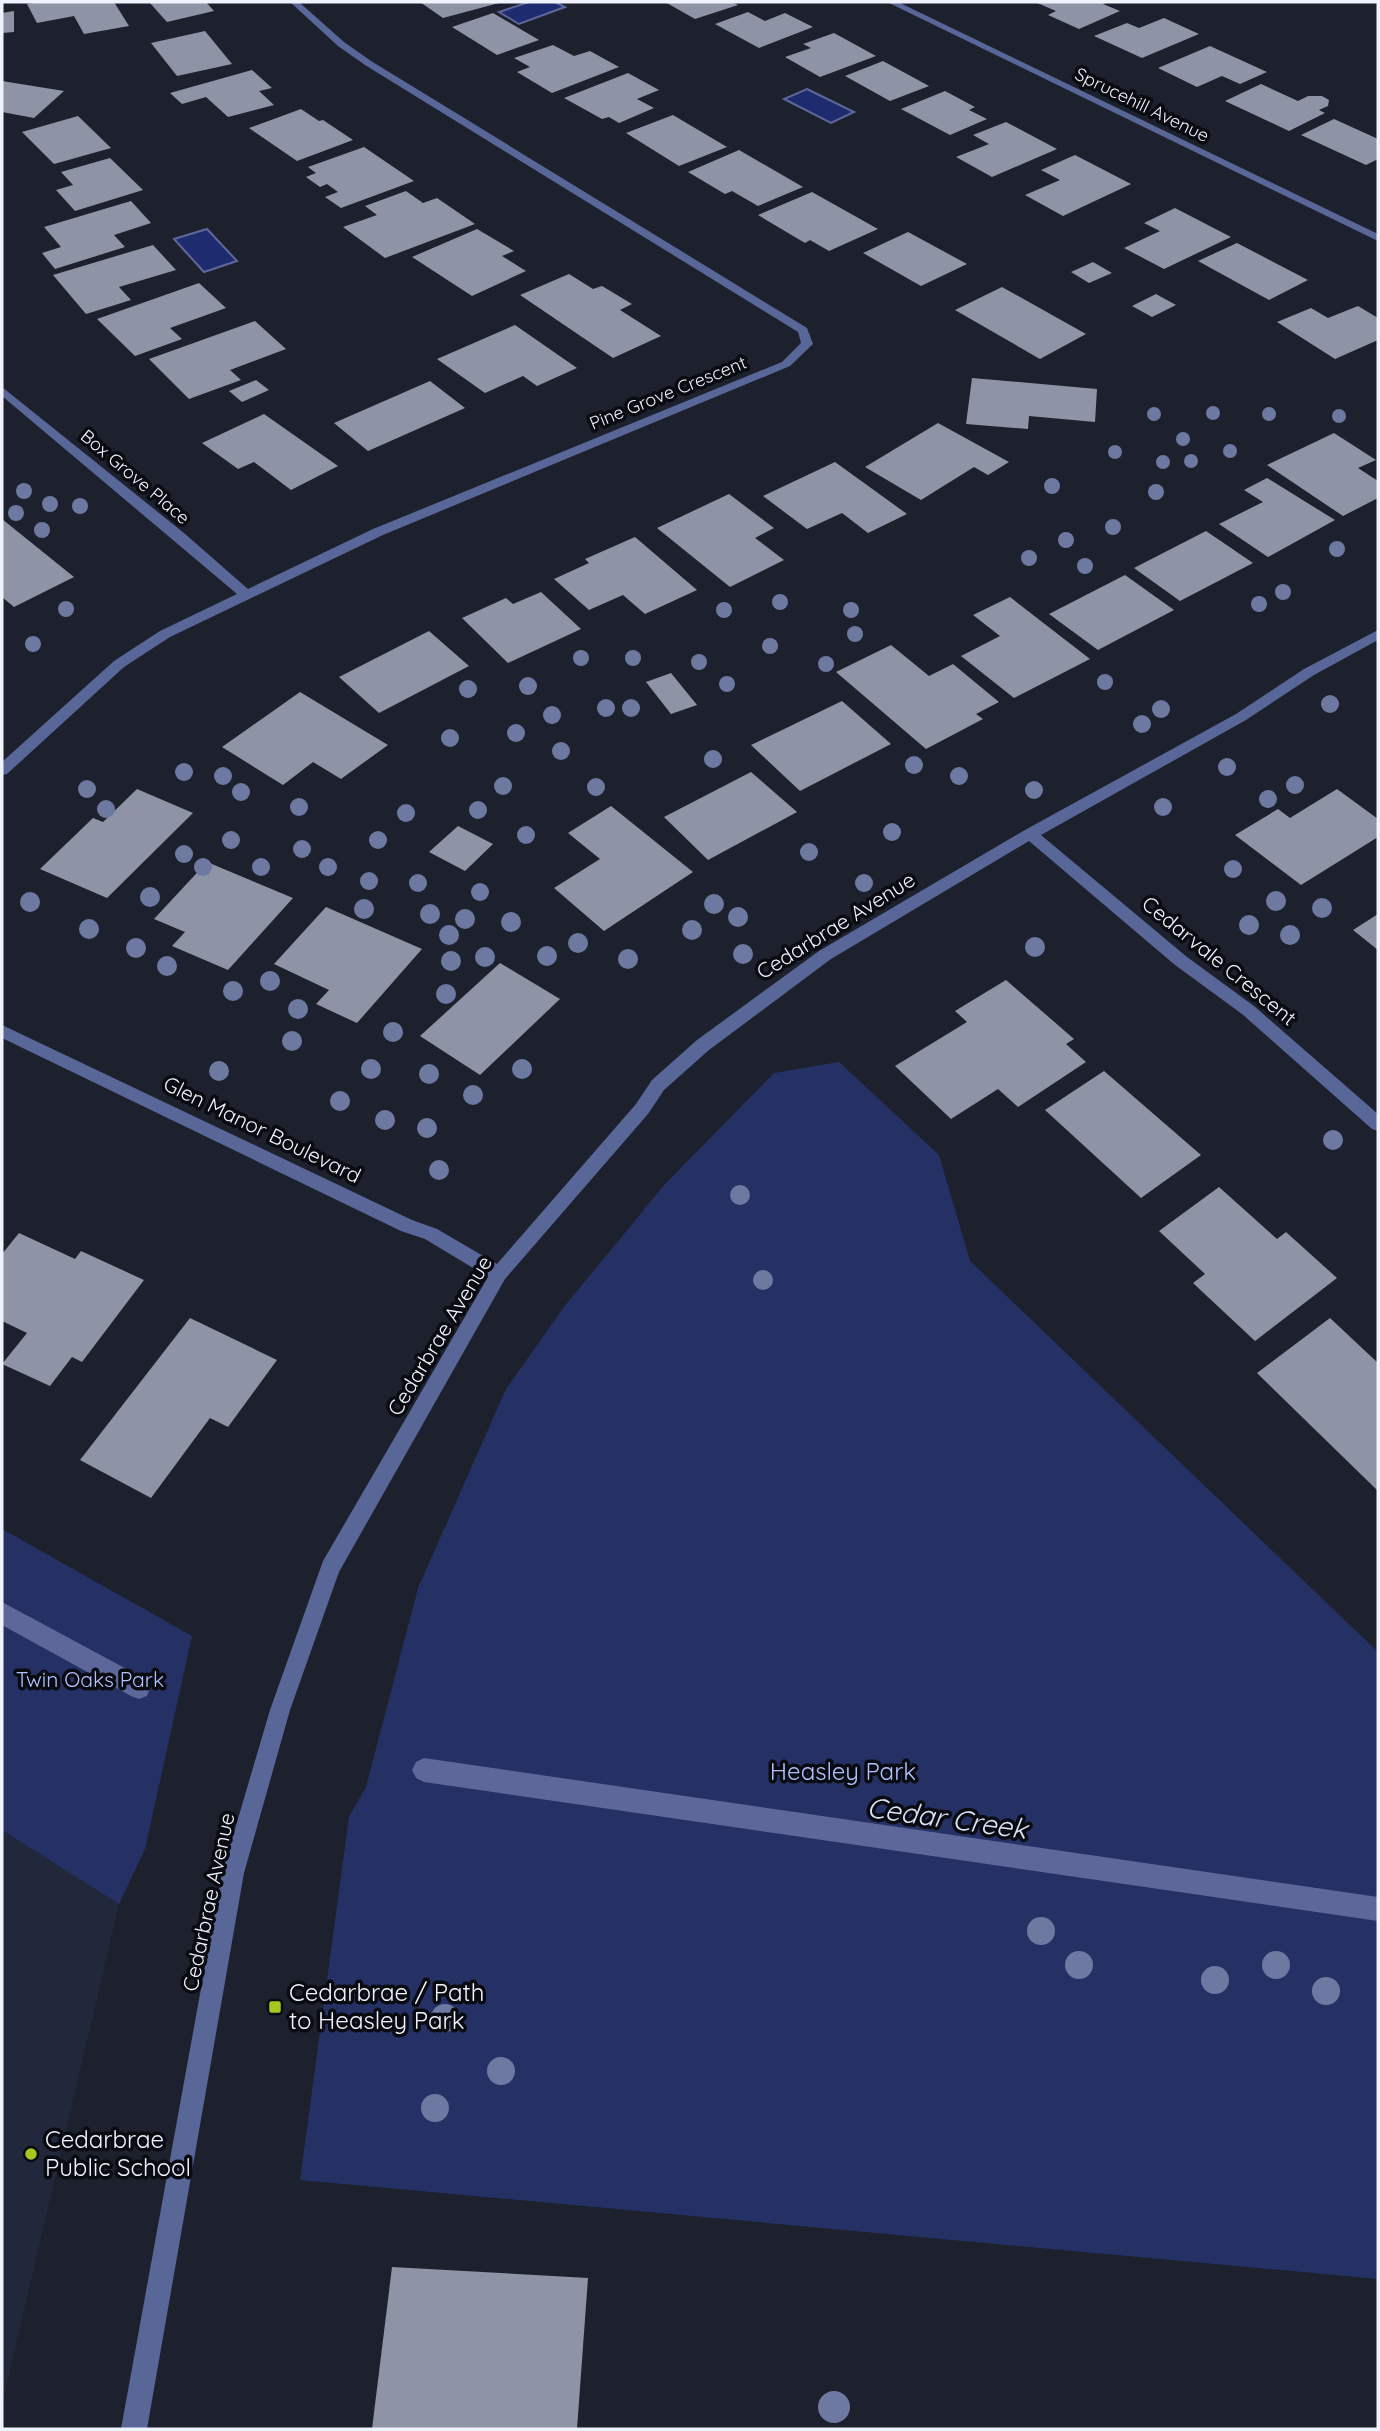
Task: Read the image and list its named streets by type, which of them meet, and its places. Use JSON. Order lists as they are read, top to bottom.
{
  "streets": {
    "street": [
      "Sprucehill Avenue",
      "Pine Grove Crescent",
      "Box Grove Place",
      "Cedarbrae Avenue",
      "Cedarvale Crescent",
      "Glen Manor Boulevard"
    ]
  },
  "crossings": [
    ["Pine Grove Crescent", "Box Grove Place"],
    ["Cedarbrae Avenue", "Cedarvale Crescent"],
    ["Cedarbrae Avenue", "Glen Manor Boulevard"]
  ],
  "water": ["Cedar Creek"],
  "parks": ["Twin Oaks Park", "Heasley Park"],
  "places": {
    "transit": ["Cedarbrae / Path to Heasley Park"],
    "other": ["Cedarbrae Public School"]
  }
}
